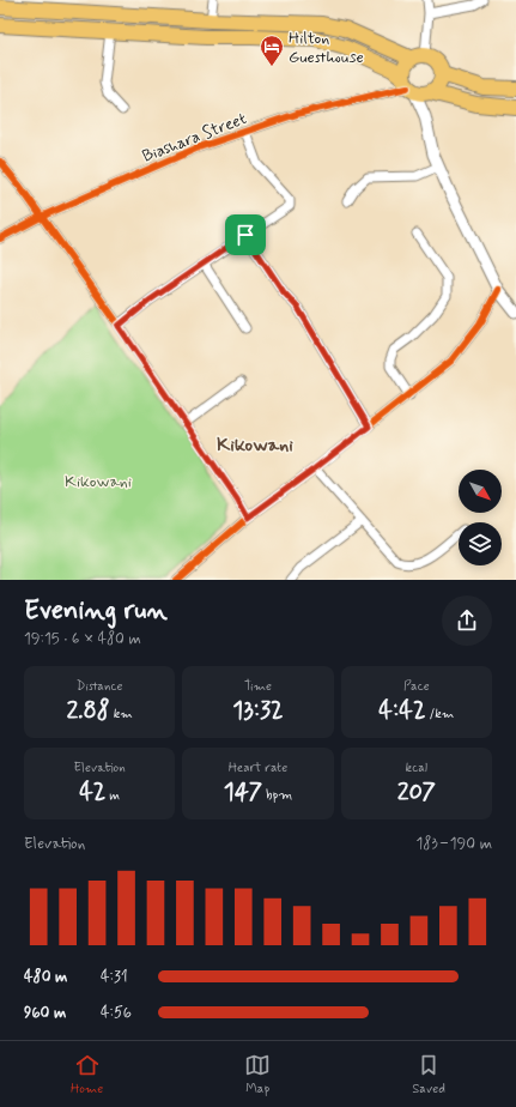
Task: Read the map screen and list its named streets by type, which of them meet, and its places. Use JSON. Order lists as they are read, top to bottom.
{
  "streets": {
    "street": ["Biashara Street"]
  },
  "districts": ["Kikowani"],
  "parks": ["Kikowani"],
  "places": {
    "hotel": ["Hilton Guesthouse"]
  },
  "north": "bottom right",
  "page": {
    "heading": ["Evening run", "19:15 · 6 × 480 m"],
    "stats": [
      ["Distance", "2.88 km"],
      ["Time", "13:32"],
      ["Pace", "4:42 /km"],
      ["Elevation", "42 m"],
      ["Heart rate", "147 bpm"],
      ["kcal", "207"]
    ],
    "chart": ["Elevation", "183–190 m"],
    "list": [
      {
        "name": "480 m",
        "note": "4:31"
      },
      {
        "name": "960 m",
        "note": "4:56"
      }
    ],
    "tabs": ["Home", "Map", "Saved"]
  }
}
